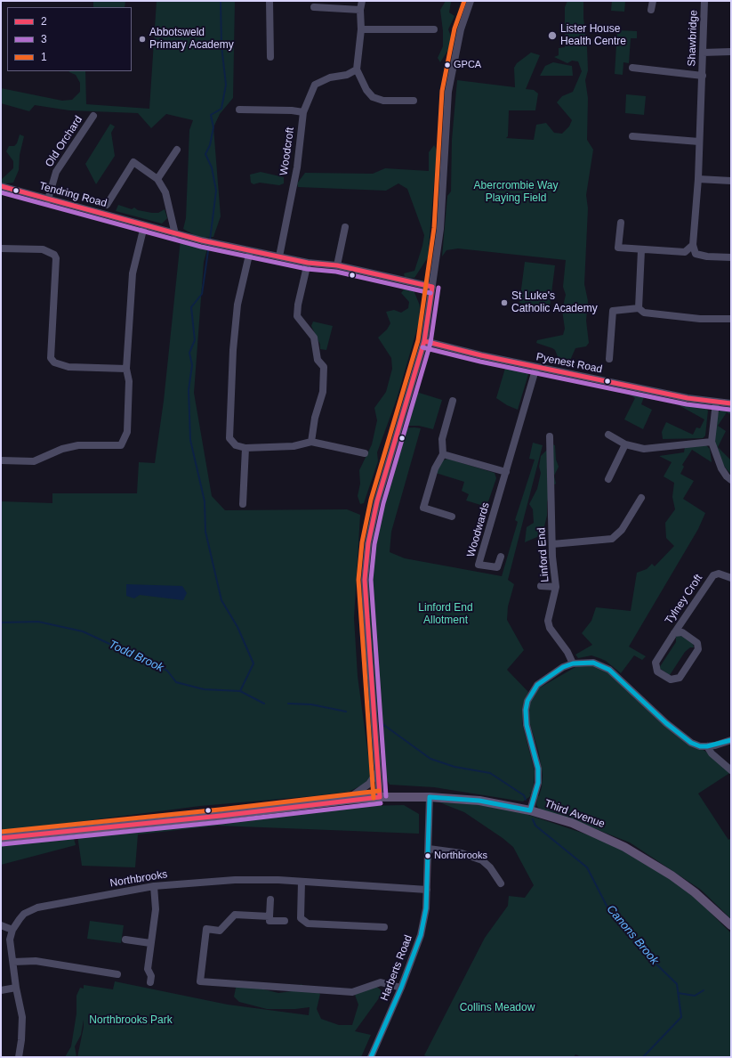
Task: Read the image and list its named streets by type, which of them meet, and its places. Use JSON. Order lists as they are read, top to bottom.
{
  "streets": {
    "main road": ["Third Avenue"],
    "street": [
      "Shawbridge",
      "Old Orchard",
      "Woodcroft",
      "Tendring Road",
      "Pyenest Road",
      "Woodwards",
      "Linford End",
      "Tylney Croft",
      "Northbrooks",
      "Harberts Road"
    ]
  },
  "crossings": [
    ["Old Orchard", "Tendring Road"],
    ["Woodcroft", "Tendring Road"],
    ["Pyenest Road", "Woodwards"],
    ["Third Avenue", "Harberts Road"],
    ["Northbrooks", "Harberts Road"]
  ],
  "water": ["Todd Brook", "Canons Brook"],
  "parks": [
    "Abercrombie Way Playing Field",
    "Linford End Allotment",
    "Collins Meadow",
    "Northbrooks Park"
  ],
  "places": [
    "Lister House Health Centre",
    "Abbotsweld Primary Academy",
    "GPCA",
    "St Luke's Catholic Academy",
    "Northbrooks"
  ],
  "lines": ["transit line 1", "transit line 2", "transit line 3"],
  "legend": ["2", "3", "1"]
}
